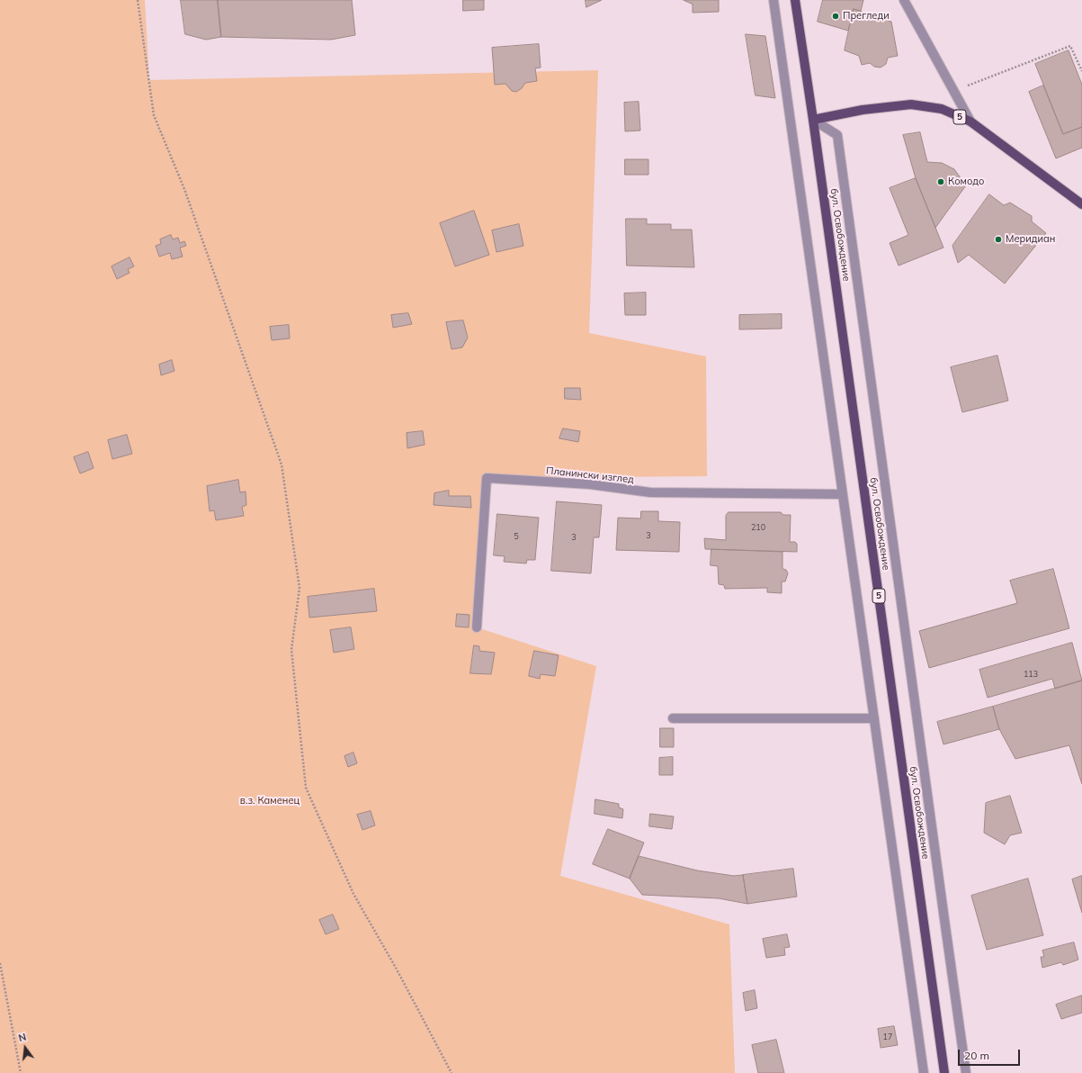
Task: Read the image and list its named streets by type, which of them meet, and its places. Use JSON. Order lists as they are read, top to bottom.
{
  "streets": {
    "main road": ["5", "бул. Освобождение"],
    "street": ["Планински изглед"]
  },
  "crossings": [
    ["5", "бул. Освобождение"]
  ],
  "parks": ["в.з. Каменец"],
  "places": ["Прегледи", "Комодо", "Меридиан"],
  "house_numbers": [
    "210",
    "3",
    "5",
    "3",
    "113",
    "17"
  ],
  "scale_bar": "20 m",
  "north": "top"
}
